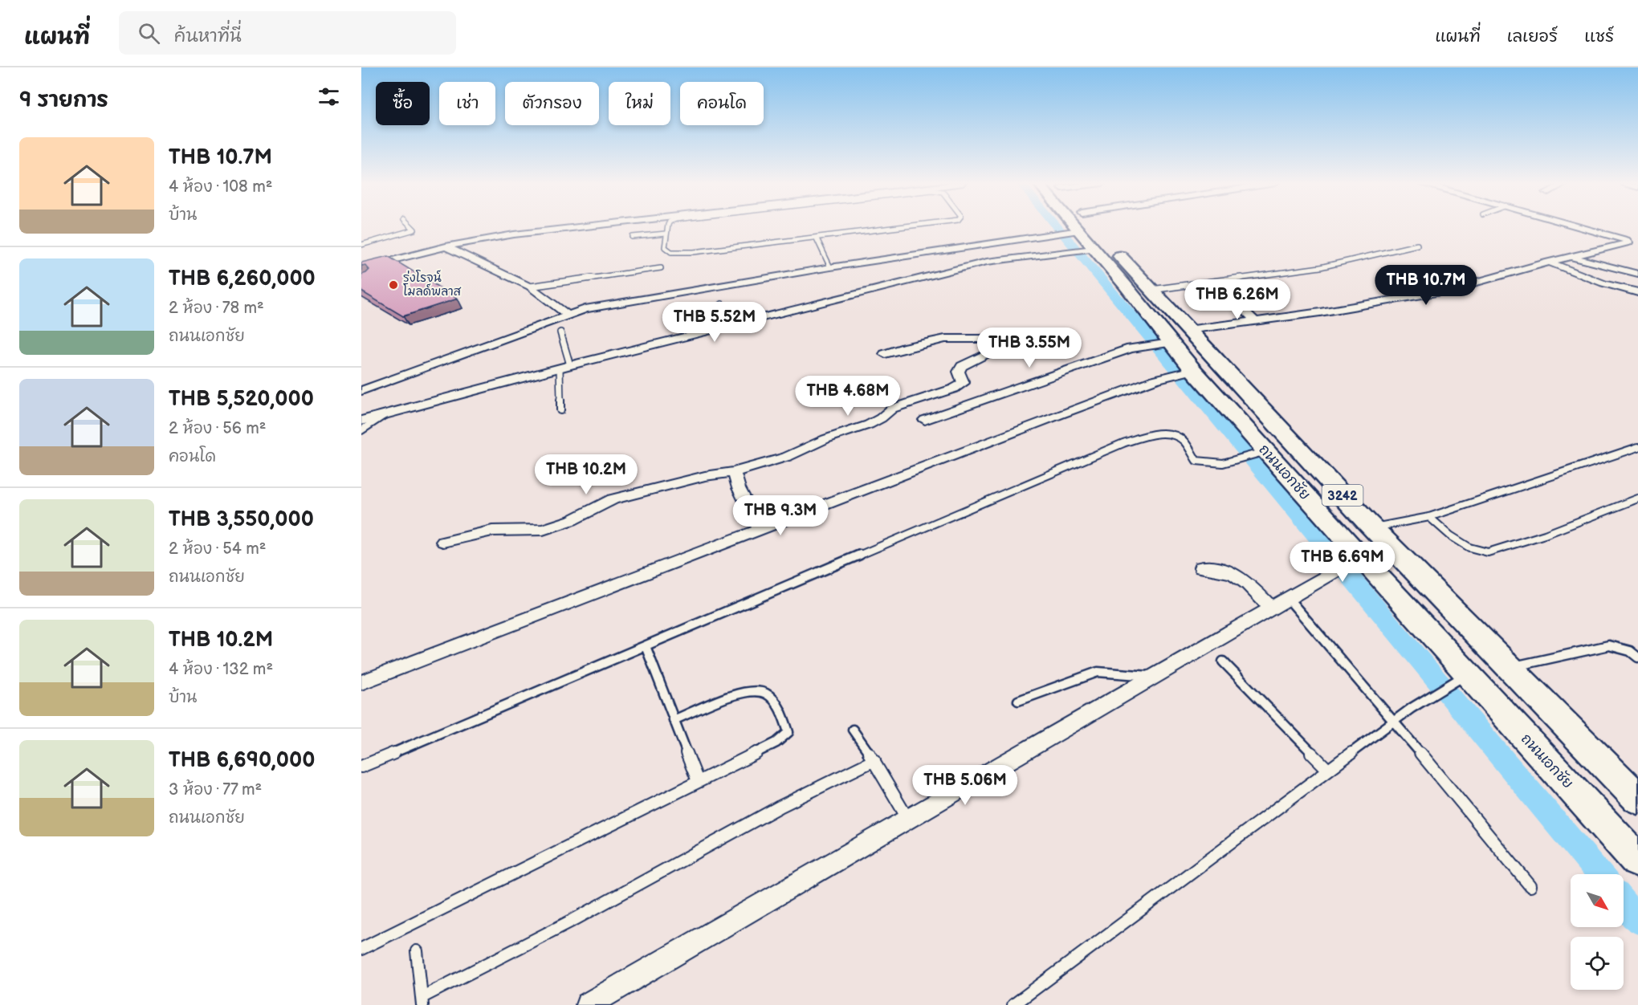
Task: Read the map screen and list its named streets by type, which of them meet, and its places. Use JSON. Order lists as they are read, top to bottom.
{
  "streets": {
    "main road": ["ถนนเอกชัย", "3242"]
  },
  "places": ["รุ่งโรจน์ โมลด์พลาส"],
  "north": "bottom right",
  "page": {
    "header": "แผนที่",
    "search": "ค้นหาที่นี่",
    "nav": ["แผนที่", "เลเยอร์", "แชร์"],
    "heading": "9 รายการ",
    "chip": [
      "ซื้อ",
      "เช่า",
      "ตัวกรอง",
      "ใหม่",
      "คอนโด"
    ],
    "list": [
      {
        "name": "THB 10.7M",
        "note": "4 ห้อง · 108 m² · บ้าน"
      },
      {
        "name": "THB 6,260,000",
        "note": "2 ห้อง · 78 m² · ถนนเอกชัย"
      },
      {
        "name": "THB 5,520,000",
        "note": "2 ห้อง · 56 m² · คอนโด"
      },
      {
        "name": "THB 3,550,000",
        "note": "2 ห้อง · 54 m² · ถนนเอกชัย"
      },
      {
        "name": "THB 10.2M",
        "note": "4 ห้อง · 132 m² · บ้าน"
      },
      {
        "name": "THB 6,690,000",
        "note": "3 ห้อง · 77 m² · ถนนเอกชัย"
      }
    ],
    "price": [
      "THB 10.7M",
      "THB 6.26M",
      "THB 5.52M",
      "THB 3.55M",
      "THB 4.68M",
      "THB 10.2M",
      "THB 9.3M",
      "THB 6.69M",
      "THB 5.06M"
    ]
  }
}
